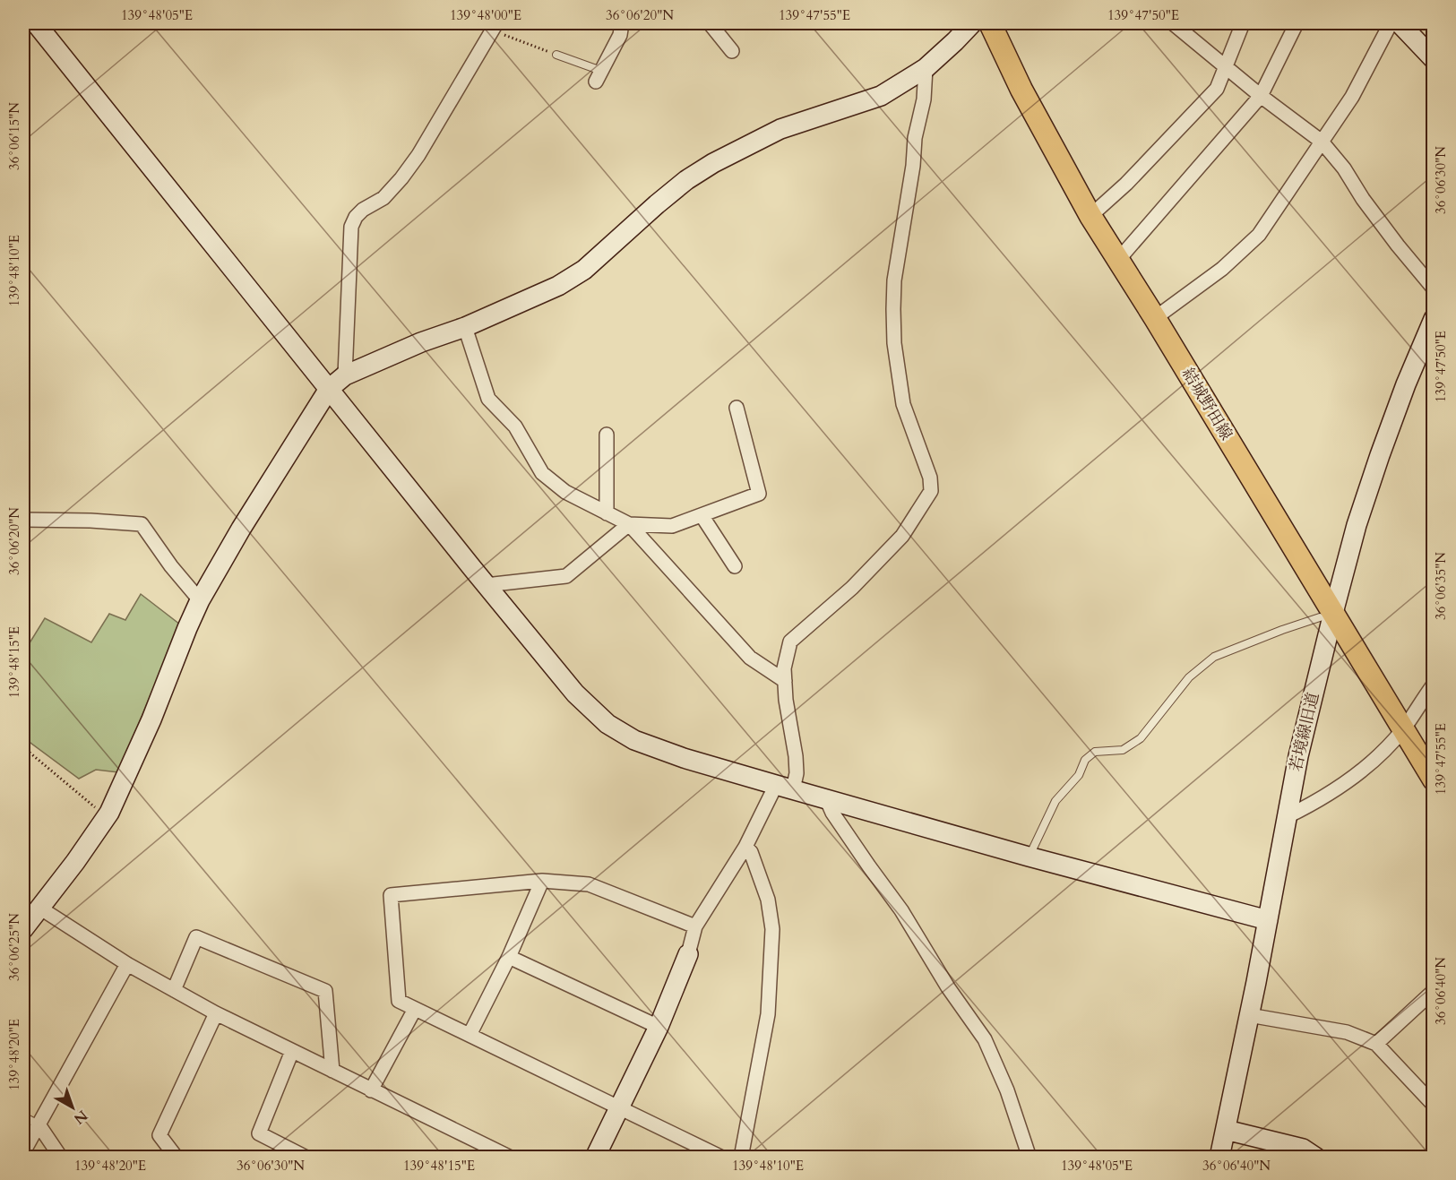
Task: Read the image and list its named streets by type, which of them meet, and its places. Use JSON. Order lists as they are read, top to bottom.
{
  "streets": {
    "main road": ["結城野田線"],
    "street": ["若境線旧道"]
  },
  "crossings": [
    ["結城野田線", "若境線旧道"]
  ],
  "north": "bottom right",
  "coordinates": [
    "139°48'05\"E",
    "139°48'00\"E",
    "36°06'20\"N",
    "139°47'55\"E",
    "139°47'50\"E",
    "36°06'15\"N",
    "36°06'30\"N",
    "139°48'10\"E",
    "36°06'35\"N",
    "139°48'15\"E",
    "36°06'25\"N",
    "36°06'40\"N",
    "139°48'20\"E"
  ]
}
